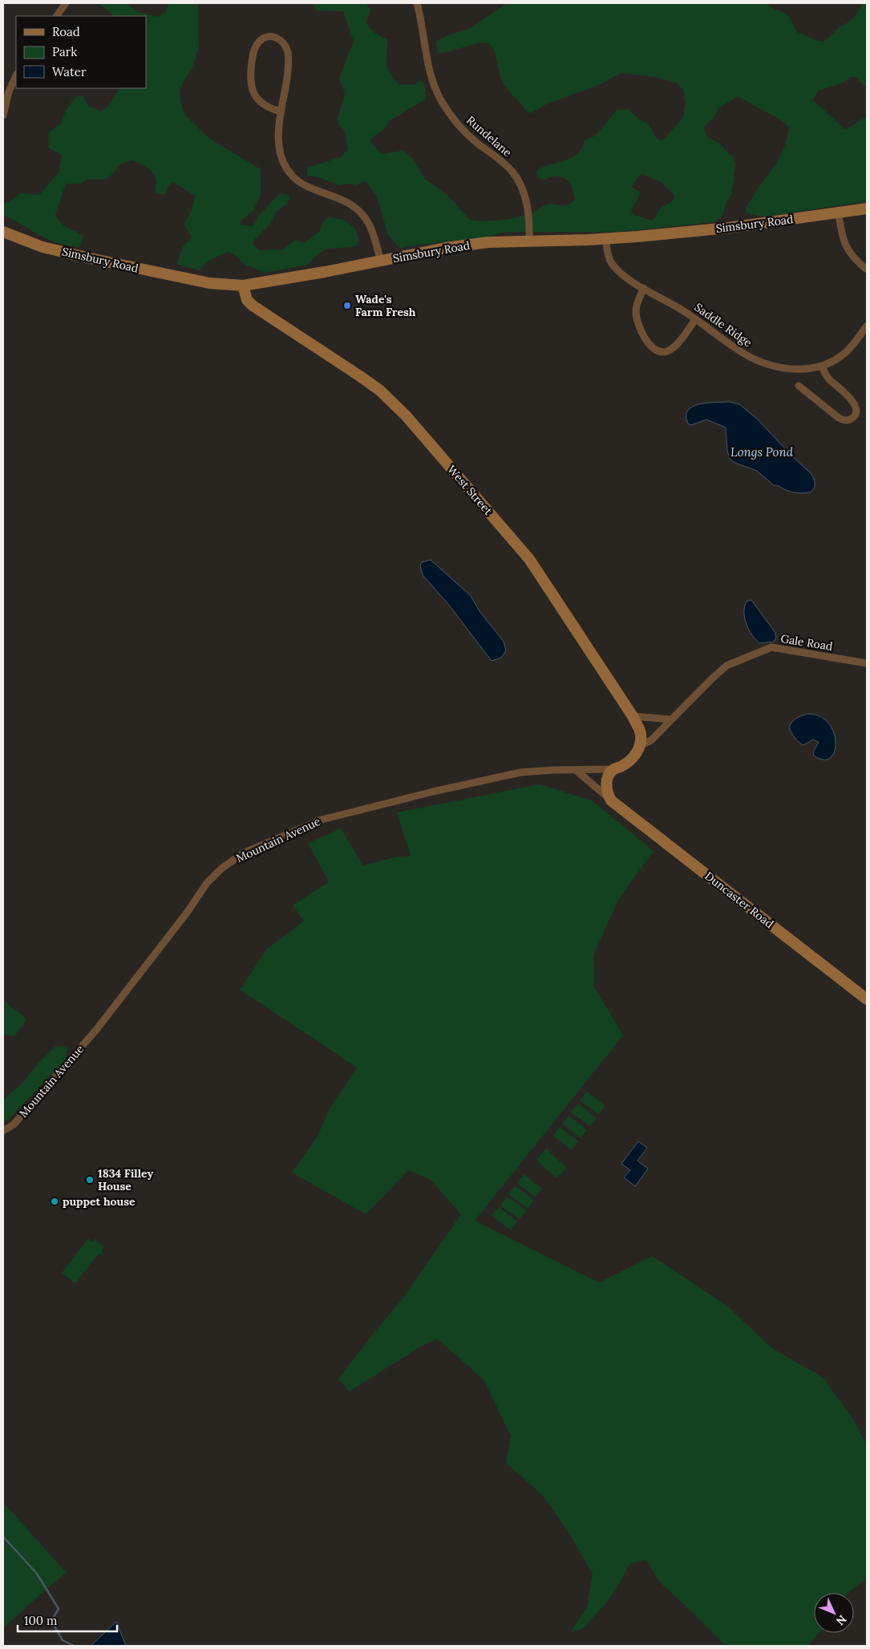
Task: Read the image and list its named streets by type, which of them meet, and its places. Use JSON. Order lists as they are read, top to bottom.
{
  "streets": {
    "street": [
      "Rundelane",
      "Simsbury Road",
      "Saddle Ridge",
      "West Street",
      "Gale Road",
      "Mountain Avenue",
      "Duncaster Road"
    ]
  },
  "crossings": [
    ["Rundelane", "Simsbury Road"],
    ["Simsbury Road", "Saddle Ridge"],
    ["Simsbury Road", "West Street"],
    ["West Street", "Gale Road"],
    ["West Street", "Mountain Avenue"],
    ["Gale Road", "Mountain Avenue"],
    ["Mountain Avenue", "Duncaster Road"]
  ],
  "water": ["Longs Pond"],
  "places": ["Wade's Farm Fresh", "1834 Filley House", "puppet house"],
  "legend": ["Road", "Park", "Water"],
  "scale_bar": "100 m",
  "north": "bottom right"
}
